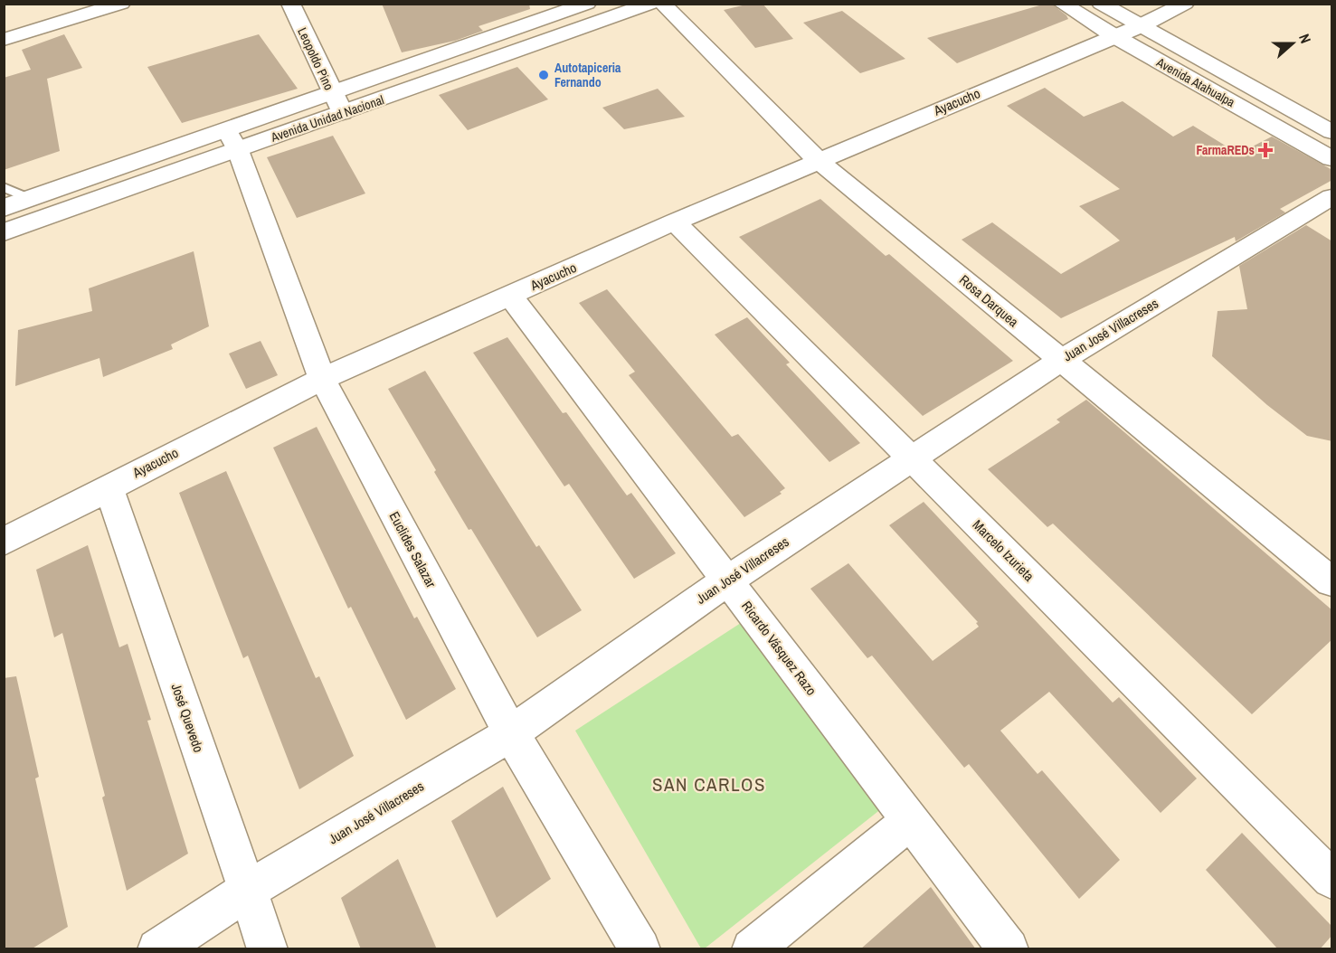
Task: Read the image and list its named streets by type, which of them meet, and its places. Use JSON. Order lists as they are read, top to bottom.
{
  "streets": {
    "street": [
      "Leopoldo Pino",
      "Avenida Atahualpa",
      "Ayacucho",
      "Avenida Unidad Nacional",
      "Rosa Darquea",
      "Juan José Villacreses",
      "Euclides Salazar",
      "Marcelo Izurieta",
      "Ricardo Vásquez Razo",
      "José Quevedo"
    ]
  },
  "crossings": [
    ["Leopoldo Pino", "Avenida Unidad Nacional"],
    ["Avenida Atahualpa", "Ayacucho"],
    ["Ayacucho", "Rosa Darquea"],
    ["Ayacucho", "Euclides Salazar"],
    ["Ayacucho", "Marcelo Izurieta"],
    ["Ayacucho", "Ricardo Vásquez Razo"],
    ["Ayacucho", "José Quevedo"],
    ["Avenida Unidad Nacional", "Euclides Salazar"],
    ["Rosa Darquea", "Juan José Villacreses"],
    ["Juan José Villacreses", "Euclides Salazar"],
    ["Juan José Villacreses", "Marcelo Izurieta"],
    ["Juan José Villacreses", "Ricardo Vásquez Razo"],
    ["Juan José Villacreses", "José Quevedo"]
  ],
  "districts": ["SAN CARLOS"],
  "places": {
    "other": ["Autotapiceria Fernando"],
    "health": ["FarmaREDs"]
  },
  "north": "right"
}
